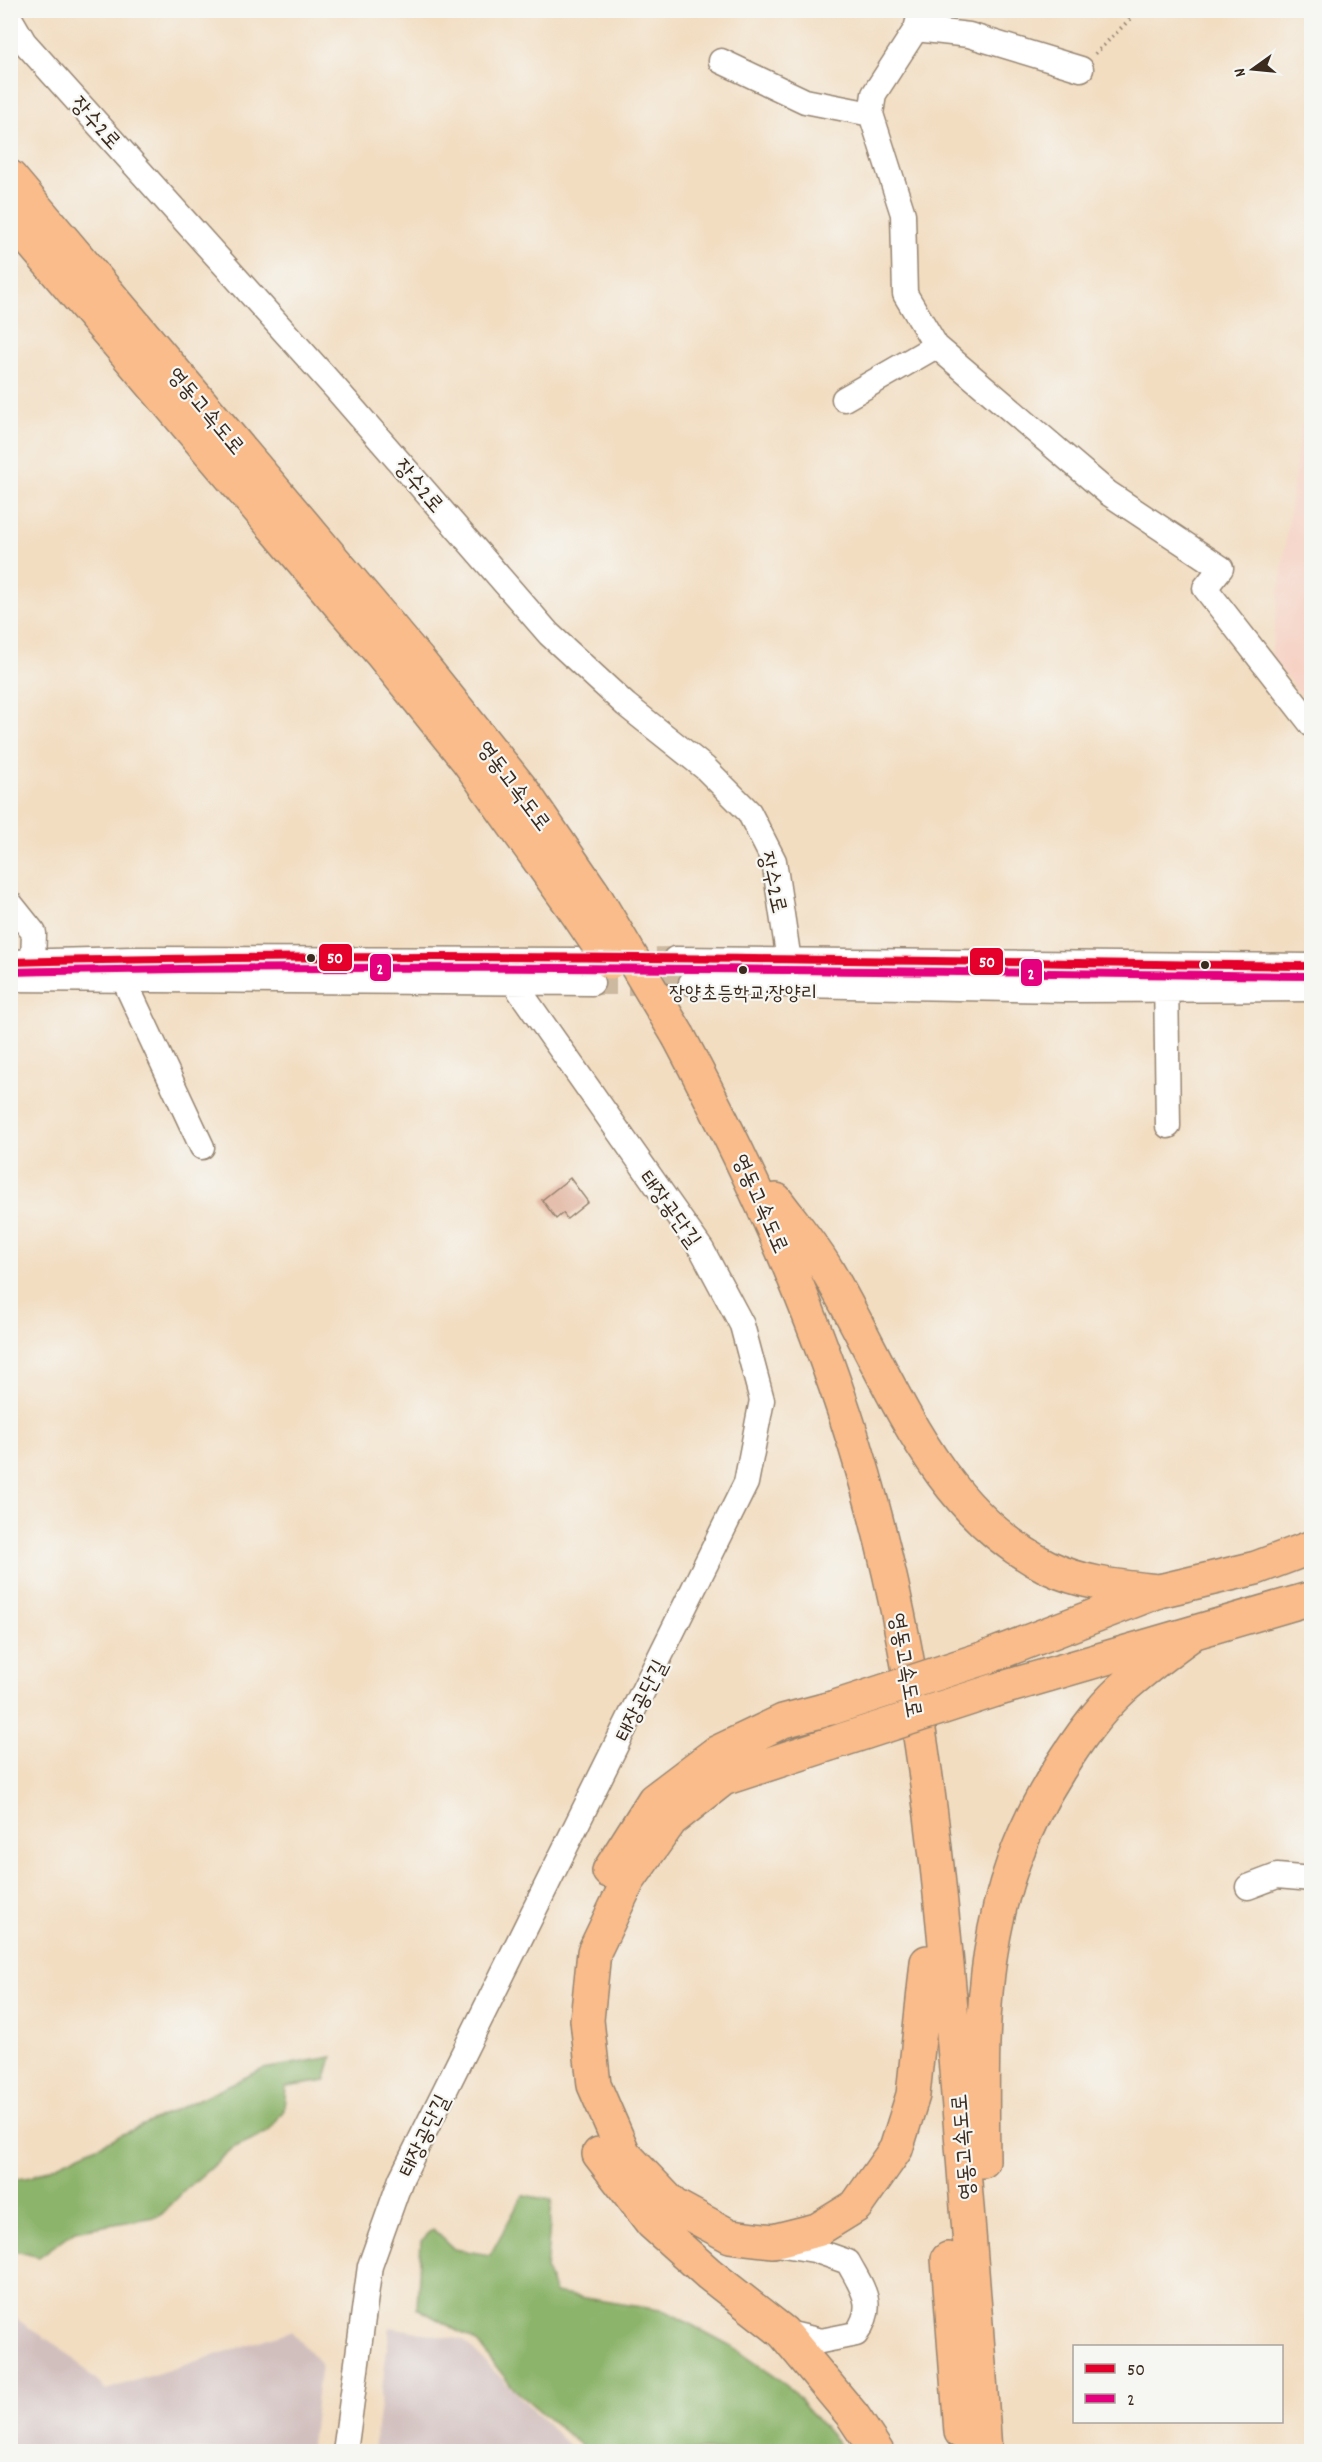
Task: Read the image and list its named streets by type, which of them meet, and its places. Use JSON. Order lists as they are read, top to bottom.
{
  "streets": {
    "highway": ["영동고속도로"],
    "street": ["장수2로", "태장공단길"]
  },
  "places": ["장양초등학교;장양리"],
  "lines": ["transit line 50", "transit line 2"],
  "legend": ["50", "2"],
  "north": "left"
}
